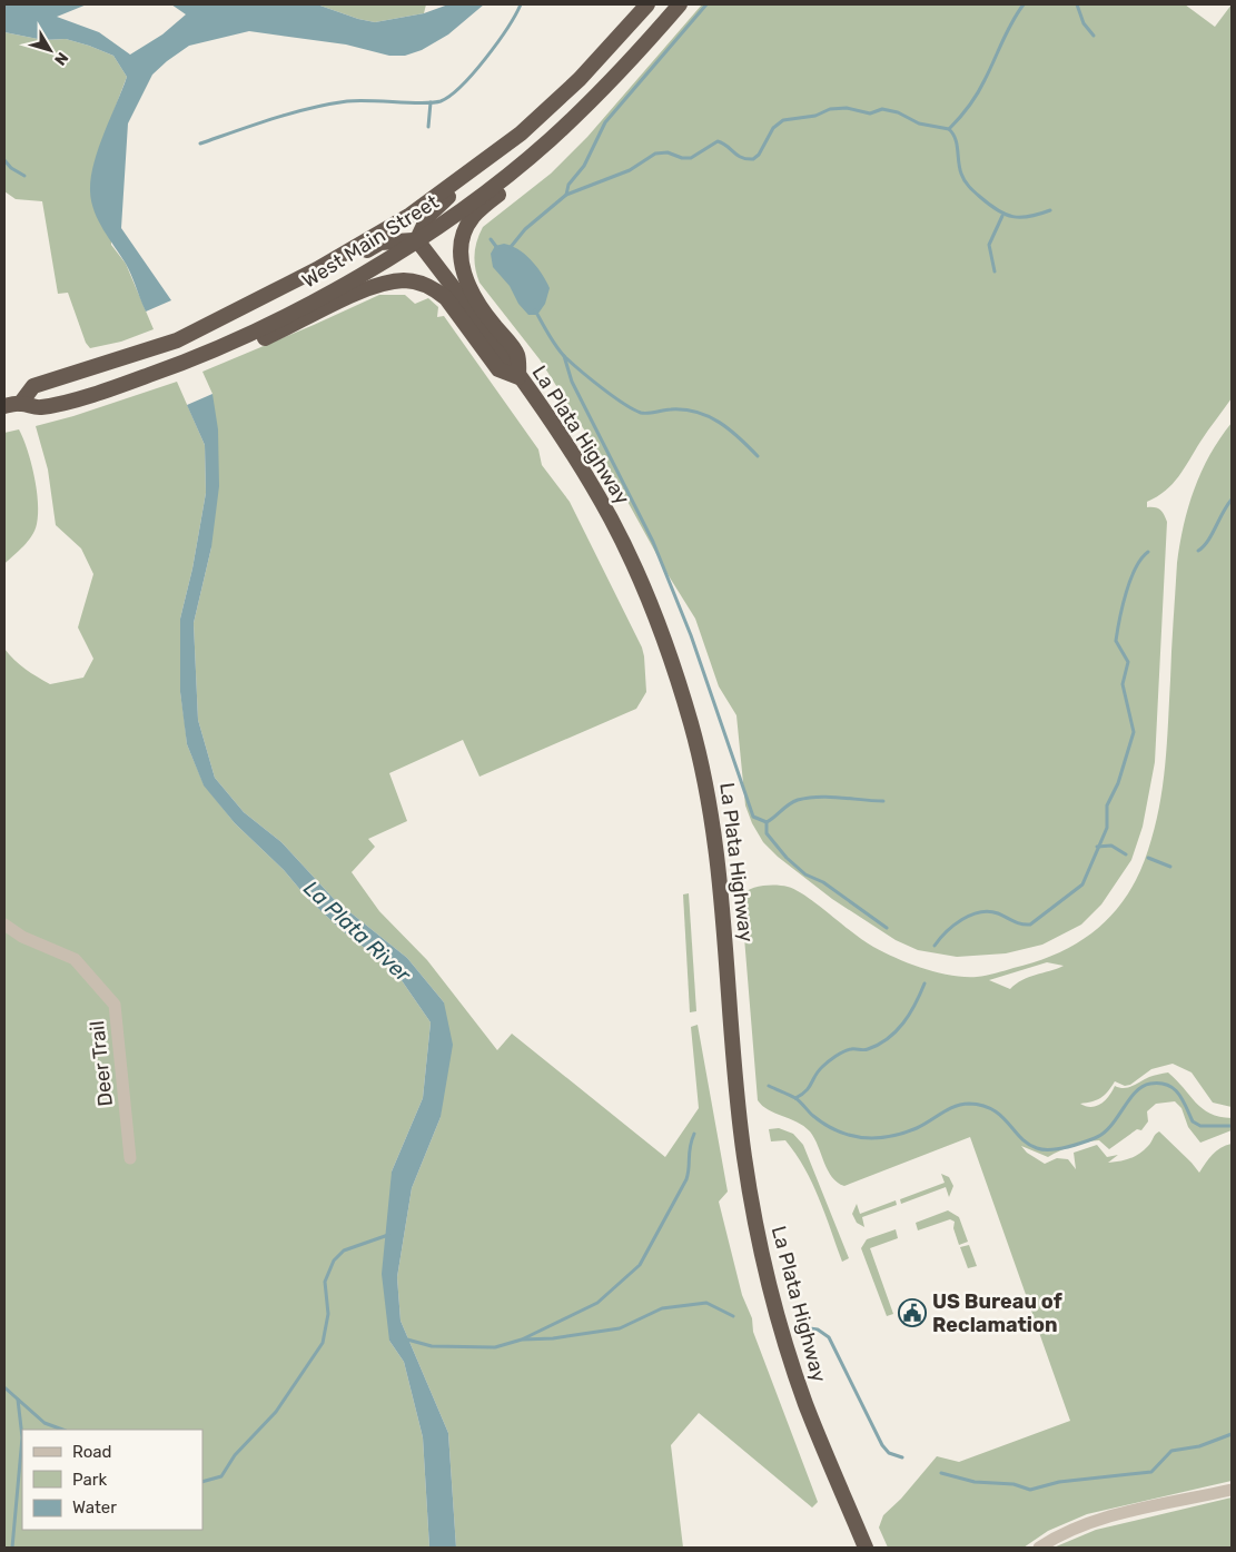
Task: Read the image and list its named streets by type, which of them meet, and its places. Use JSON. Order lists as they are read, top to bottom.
{
  "streets": {
    "highway": ["West Main Street", "La Plata Highway"],
    "street": ["Deer Trail"]
  },
  "crossings": [
    ["West Main Street", "La Plata Highway"]
  ],
  "water": ["La Plata River"],
  "places": {
    "public building": ["US Bureau of Reclamation"]
  },
  "legend": ["Road", "Park", "Water"],
  "north": "bottom right"
}
